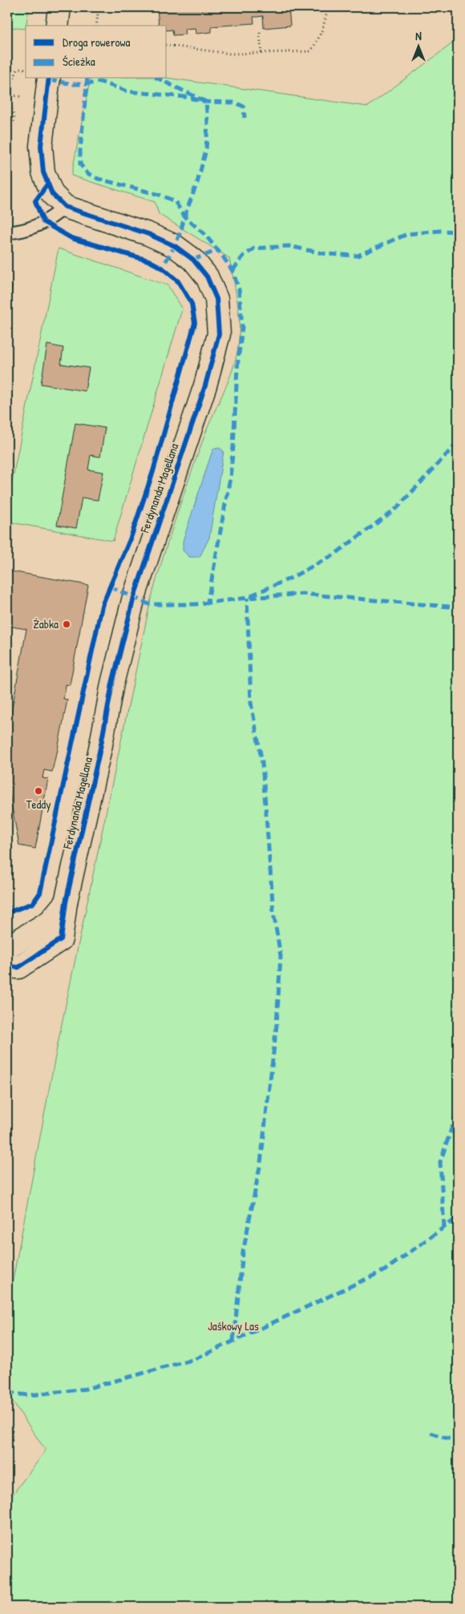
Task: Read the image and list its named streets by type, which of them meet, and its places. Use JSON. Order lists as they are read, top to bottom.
{
  "streets": {
    "street": ["Ferdynanda Magellana"]
  },
  "parks": ["Jaśkowy Las"],
  "places": ["Żabka", "Teddy"],
  "legend": ["Droga rowerowa", "Ścieżka"],
  "north": "top"
}
